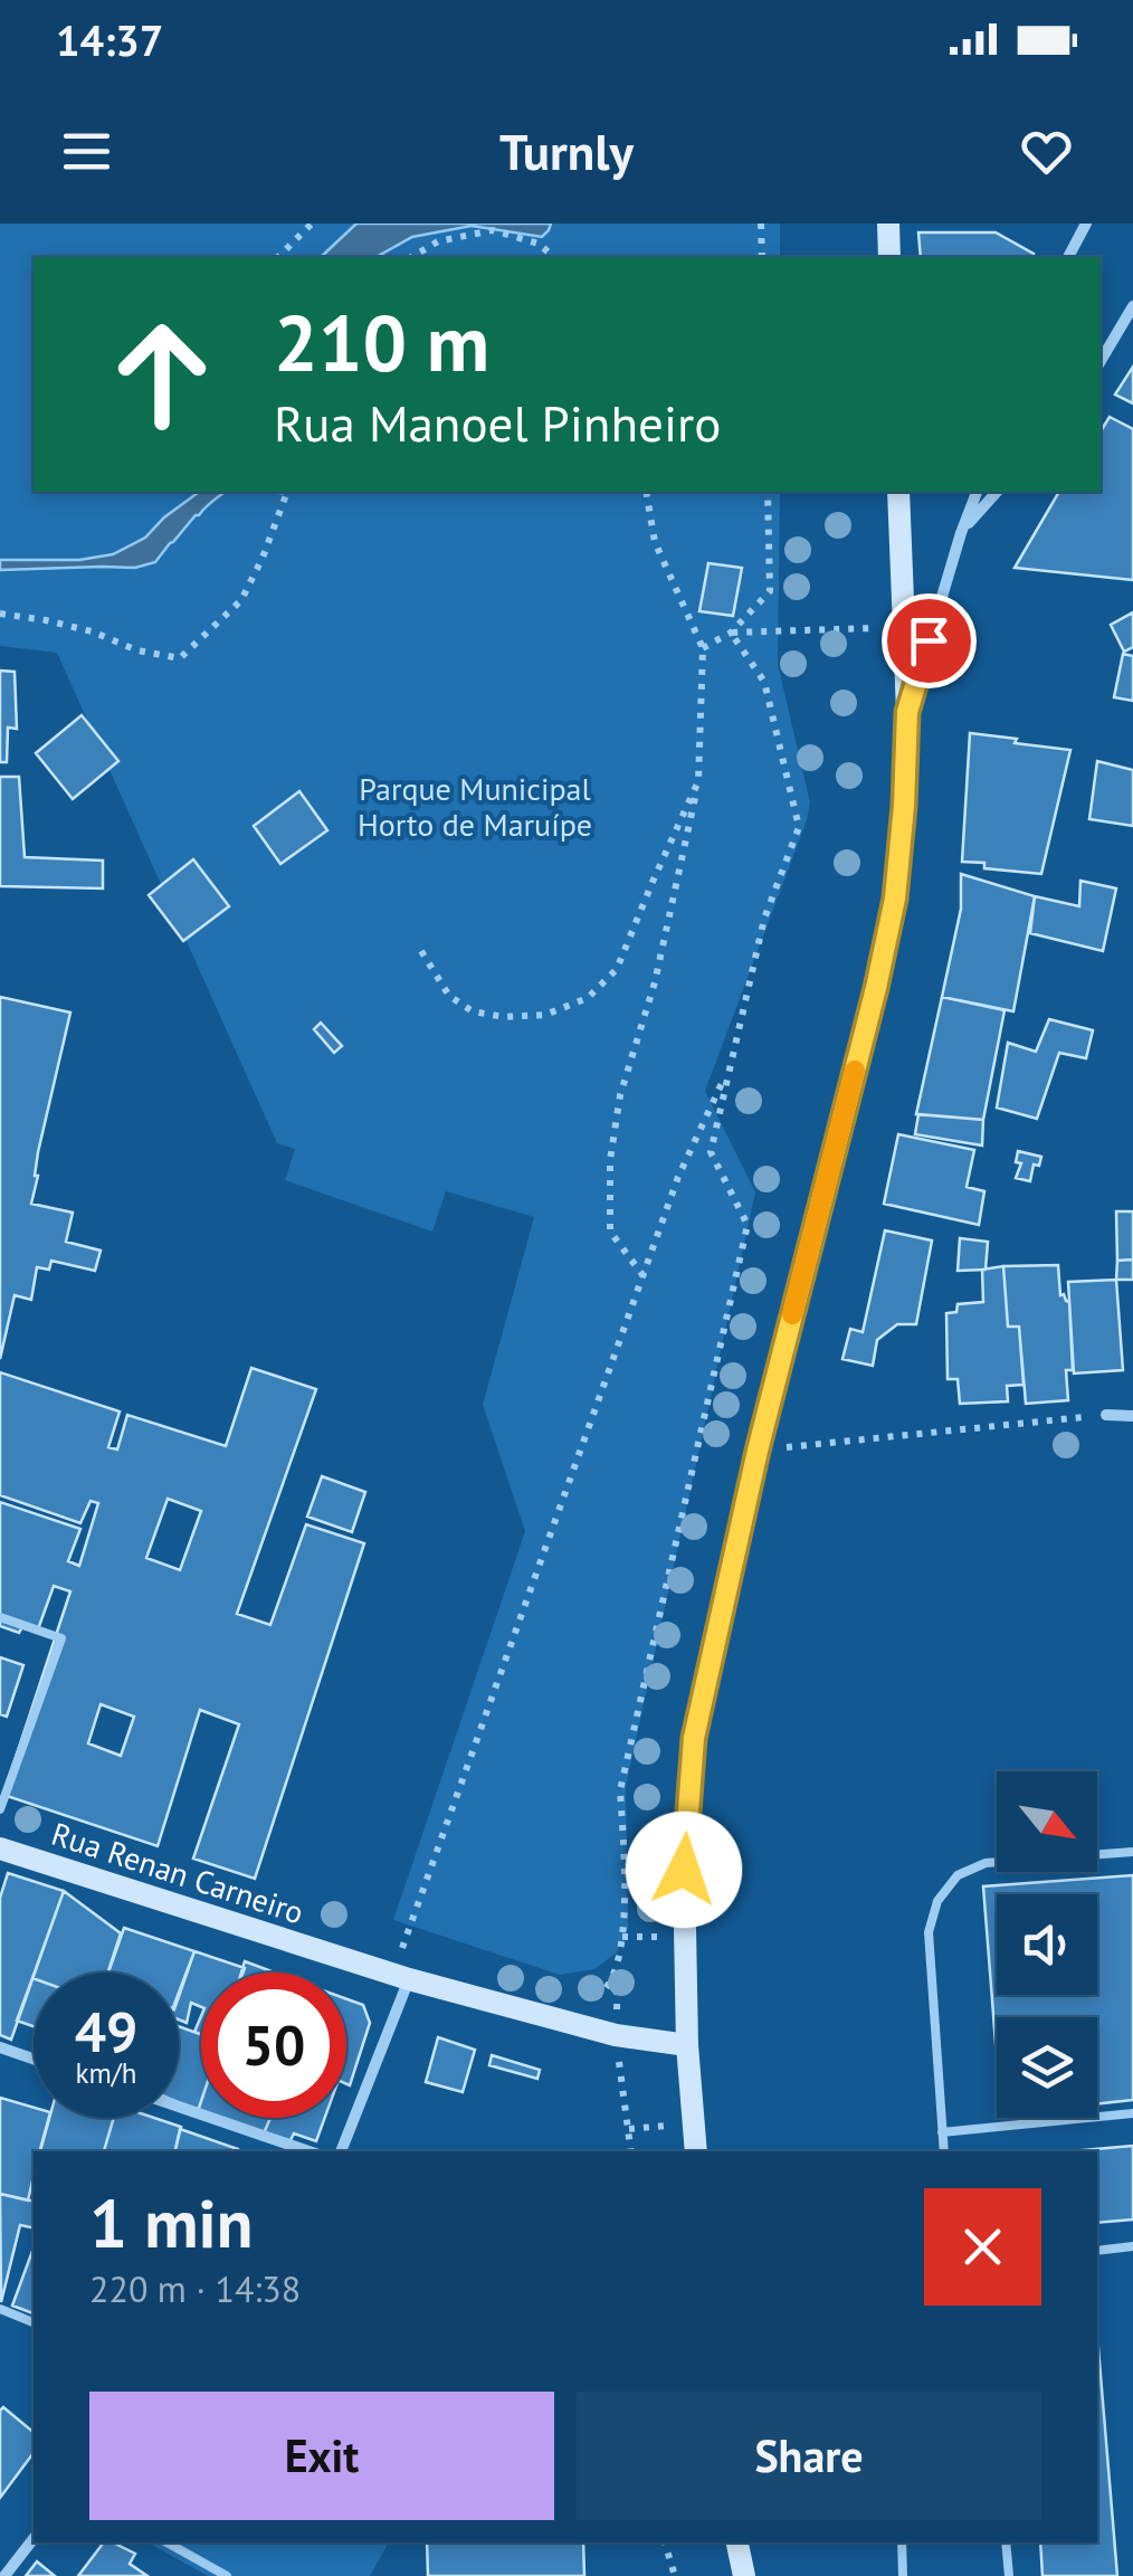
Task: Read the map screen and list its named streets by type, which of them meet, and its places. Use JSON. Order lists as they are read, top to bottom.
{
  "streets": {
    "main road": ["Rua Renan Carneiro"]
  },
  "parks": ["Parque Municipal Horto de Maruípe"],
  "north": "bottom right",
  "page": {
    "status": "14:37",
    "header": "Turnly",
    "turn": ["210 m", "Rua Manoel Pinheiro"],
    "speed": "49 km/h",
    "limit": "50",
    "heading": ["1 min", "220 m · 14:38"],
    "buttons": ["Exit", "Share"]
  }
}
